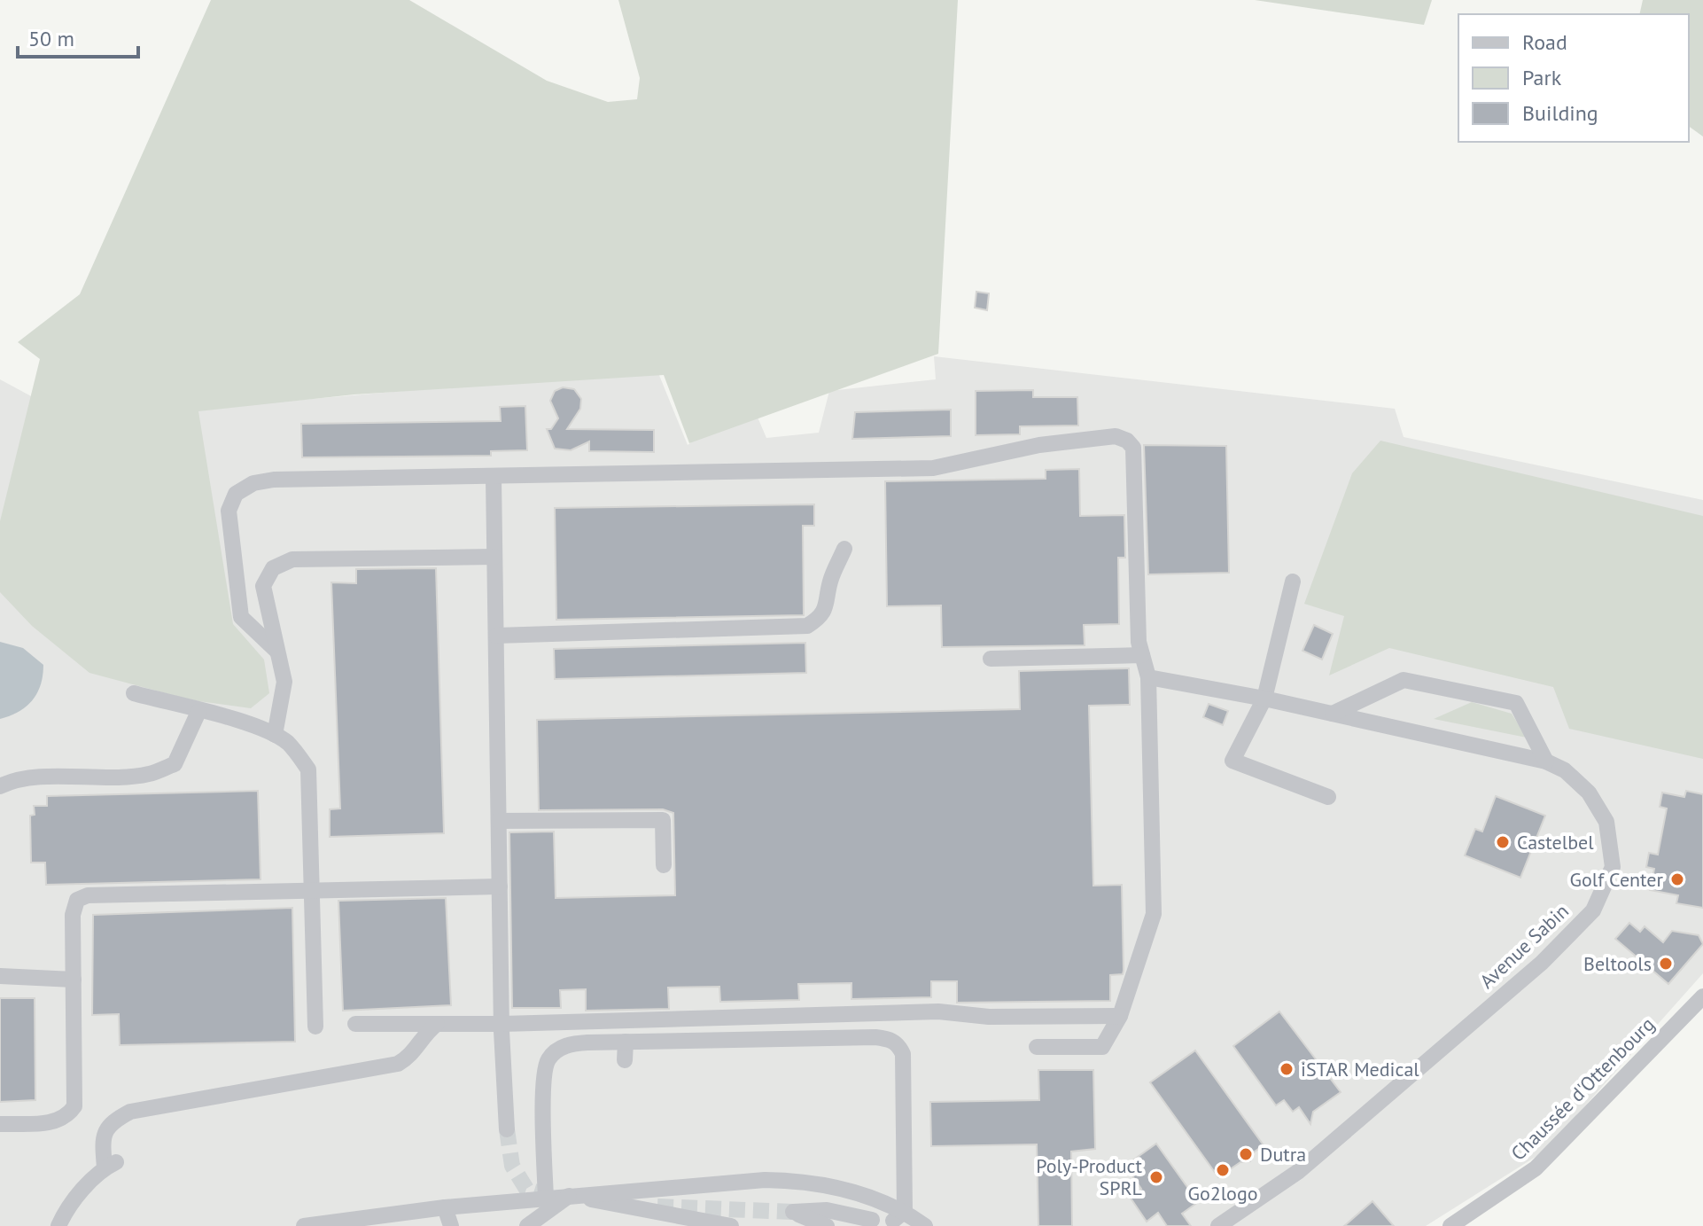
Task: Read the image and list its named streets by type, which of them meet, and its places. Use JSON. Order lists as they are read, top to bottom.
{
  "streets": {
    "street": ["Avenue Sabin", "Chaussée d'Ottenbourg"]
  },
  "places": [
    "Castelbel",
    "Golf Center",
    "Beltools",
    "iSTAR Medical",
    "Dutra",
    "Go2logo",
    "Poly-Product SPRL"
  ],
  "legend": ["Road", "Park", "Building"],
  "scale_bar": "50 m"
}
